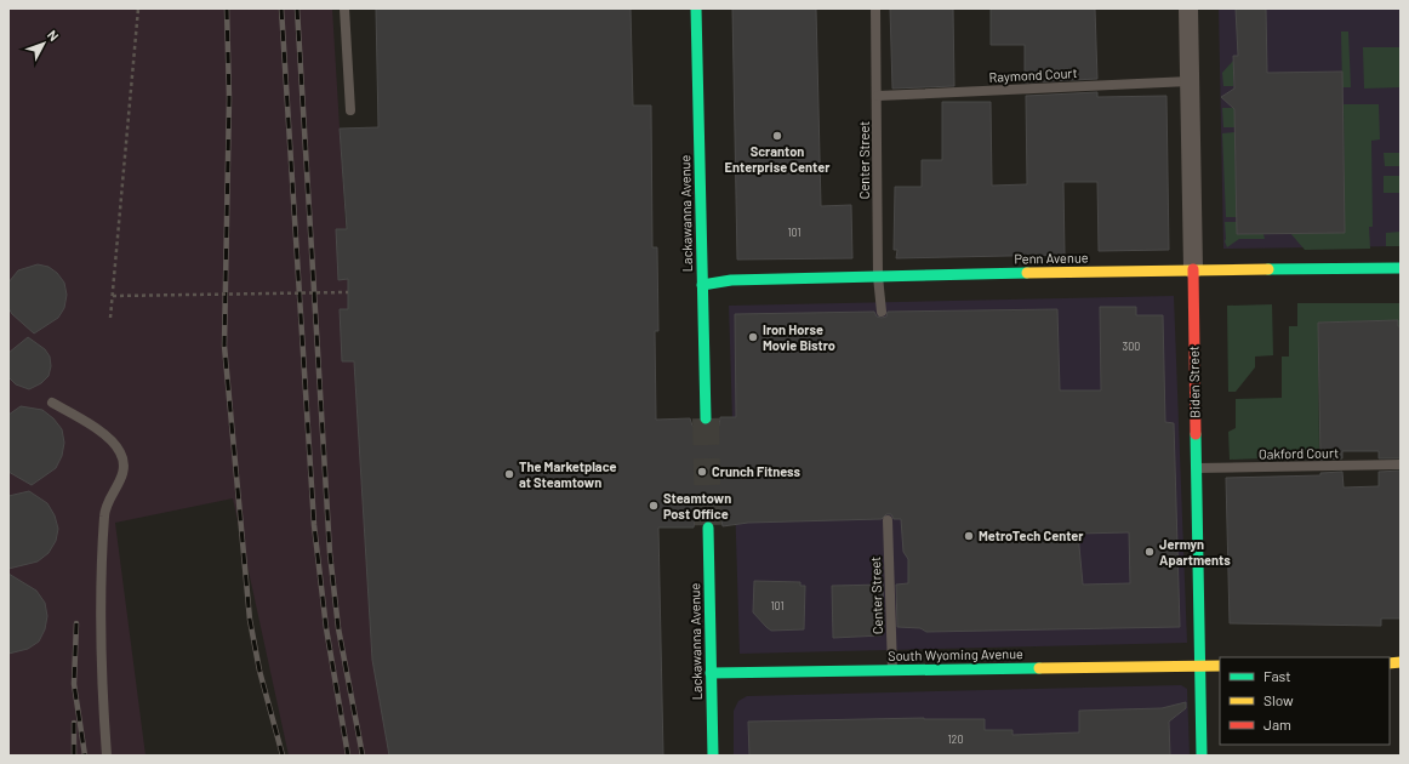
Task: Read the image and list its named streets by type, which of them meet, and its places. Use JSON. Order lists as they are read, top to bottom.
{
  "streets": {
    "main road": [
      "Lackawanna Avenue",
      "Penn Avenue",
      "Biden Street",
      "South Wyoming Avenue"
    ],
    "lane": ["Raymond Court", "Center Street", "Oakford Court"]
  },
  "crossings": [
    ["Raymond Court", "Center Street"],
    ["Raymond Court", "Biden Street"],
    ["Center Street", "Penn Avenue"],
    ["Center Street", "South Wyoming Avenue"],
    ["Lackawanna Avenue", "Penn Avenue"],
    ["Lackawanna Avenue", "South Wyoming Avenue"],
    ["Penn Avenue", "Biden Street"],
    ["Biden Street", "Oakford Court"],
    ["Biden Street", "South Wyoming Avenue"]
  ],
  "places": [
    "Scranton Enterprise Center",
    "Iron Horse Movie Bistro",
    "Crunch Fitness",
    "The Marketplace at Steamtown",
    "Steamtown Post Office",
    "MetroTech Center",
    "Jermyn Apartments"
  ],
  "house_numbers": [
    "101",
    "300",
    "101",
    "120"
  ],
  "legend": ["Fast", "Slow", "Jam"],
  "north": "top right"
}
